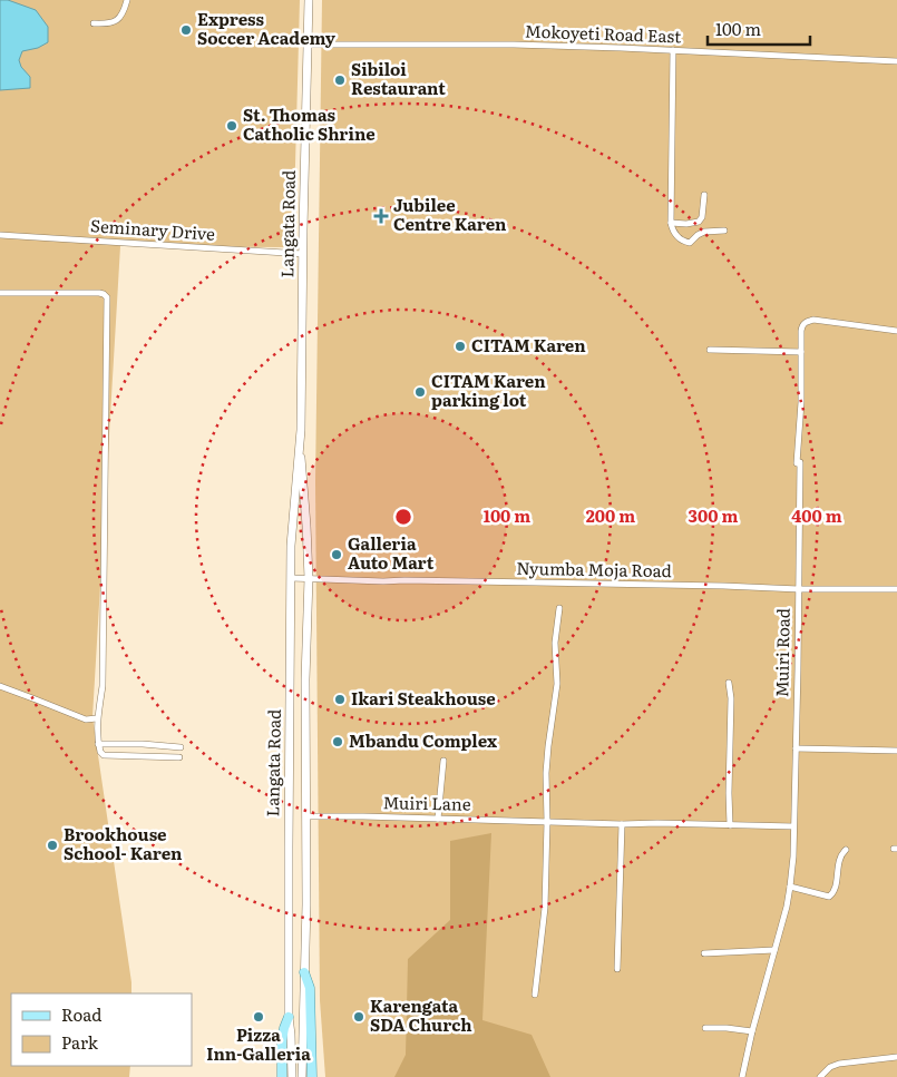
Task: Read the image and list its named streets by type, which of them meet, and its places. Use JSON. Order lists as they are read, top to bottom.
{
  "streets": {
    "main road": ["Langata Road"],
    "street": [
      "Mokoyeti Road East",
      "Seminary Drive",
      "Nyumba Moja Road",
      "Muiri Road",
      "Muiri Lane"
    ]
  },
  "crossings": [
    ["Mokoyeti Road East", "Langata Road"],
    ["Langata Road", "Seminary Drive"],
    ["Langata Road", "Nyumba Moja Road"],
    ["Langata Road", "Muiri Lane"],
    ["Nyumba Moja Road", "Muiri Road"],
    ["Muiri Road", "Muiri Lane"]
  ],
  "places": {
    "other": [
      "Express Soccer Academy",
      "Sibiloi Restaurant",
      "St. Thomas Catholic Shrine",
      "CITAM Karen",
      "CITAM Karen parking lot",
      "Galleria Auto Mart",
      "Ikari Steakhouse",
      "Mbandu Complex",
      "Brookhouse School- Karen",
      "Pizza Inn-Galleria",
      "Karengata SDA Church"
    ],
    "health": ["Jubilee Centre Karen"]
  },
  "legend": ["Road", "Park"],
  "scale_bar": "100 m",
  "rings": [
    "100 m",
    "200 m",
    "300 m",
    "400 m"
  ]
}
